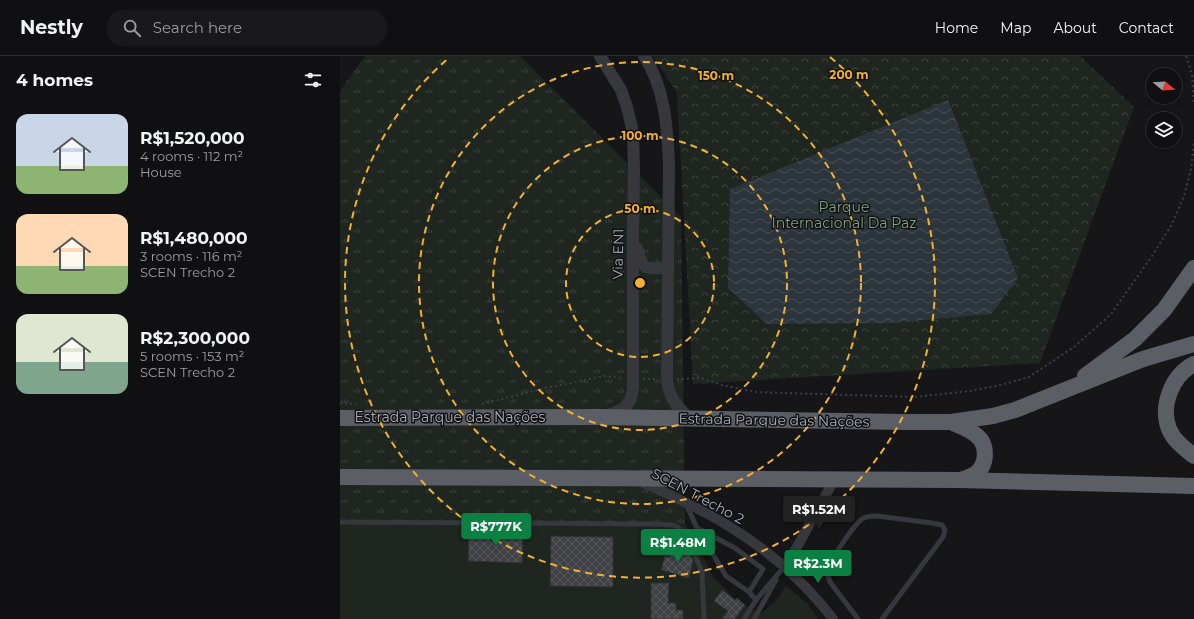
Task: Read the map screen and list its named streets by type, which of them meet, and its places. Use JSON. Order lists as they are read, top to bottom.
{
  "streets": {
    "highway": ["Estrada Parque das Nações"],
    "street": ["Via EN1", "SCEN Trecho 2"]
  },
  "crossings": [
    ["Via EN1", "Estrada Parque das Nações"]
  ],
  "parks": ["Parque Internacional Da Paz"],
  "north": "right",
  "page": {
    "header": "Nestly",
    "search": "Search here",
    "nav": [
      "Home",
      "Map",
      "About",
      "Contact"
    ],
    "heading": "4 homes",
    "list": [
      {
        "name": "R$1,520,000",
        "note": "4 rooms · 112 m² · House"
      },
      {
        "name": "R$1,480,000",
        "note": "3 rooms · 116 m² · SCEN Trecho 2"
      },
      {
        "name": "R$2,300,000",
        "note": "5 rooms · 153 m² · SCEN Trecho 2"
      }
    ],
    "price": [
      "R$1.52M",
      "R$777K",
      "R$1.48M",
      "R$2.3M"
    ]
  },
  "rings": [
    "200 m",
    "150 m",
    "100 m",
    "50 m"
  ]
}
